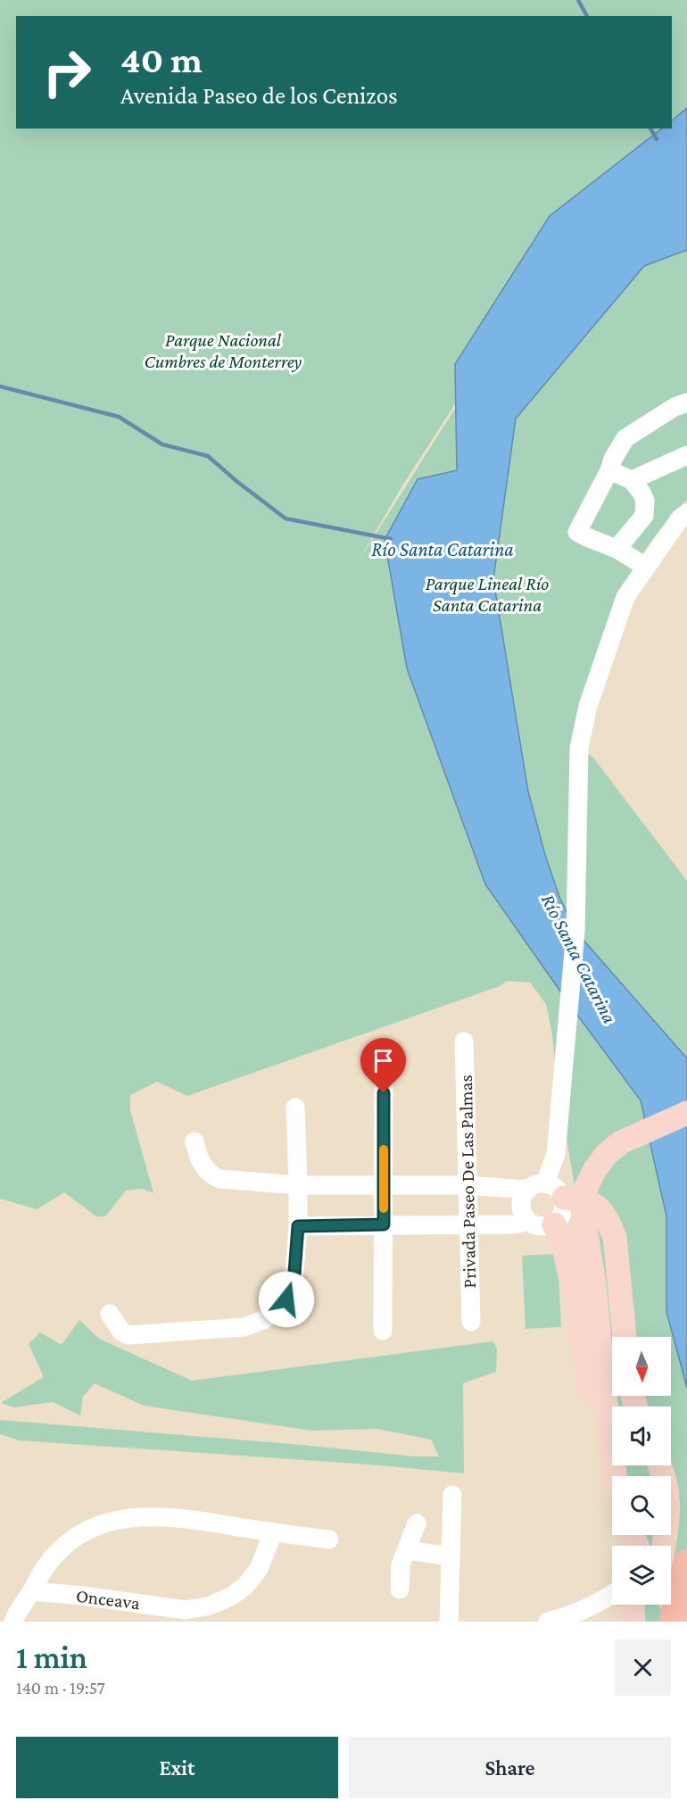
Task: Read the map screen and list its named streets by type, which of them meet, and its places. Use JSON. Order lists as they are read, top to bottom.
{
  "streets": {
    "street": ["Privada Paseo De Las Palmas", "Onceava"]
  },
  "water": ["Río Santa Catarina"],
  "parks": ["Parque Nacional Cumbres de Monterrey", "Parque Lineal Río Santa Catarina"],
  "north": "bottom",
  "page": {
    "turn": ["40 m", "Avenida Paseo de los Cenizos"],
    "heading": ["1 min", "140 m · 19:57"],
    "buttons": ["Exit", "Share"]
  }
}
